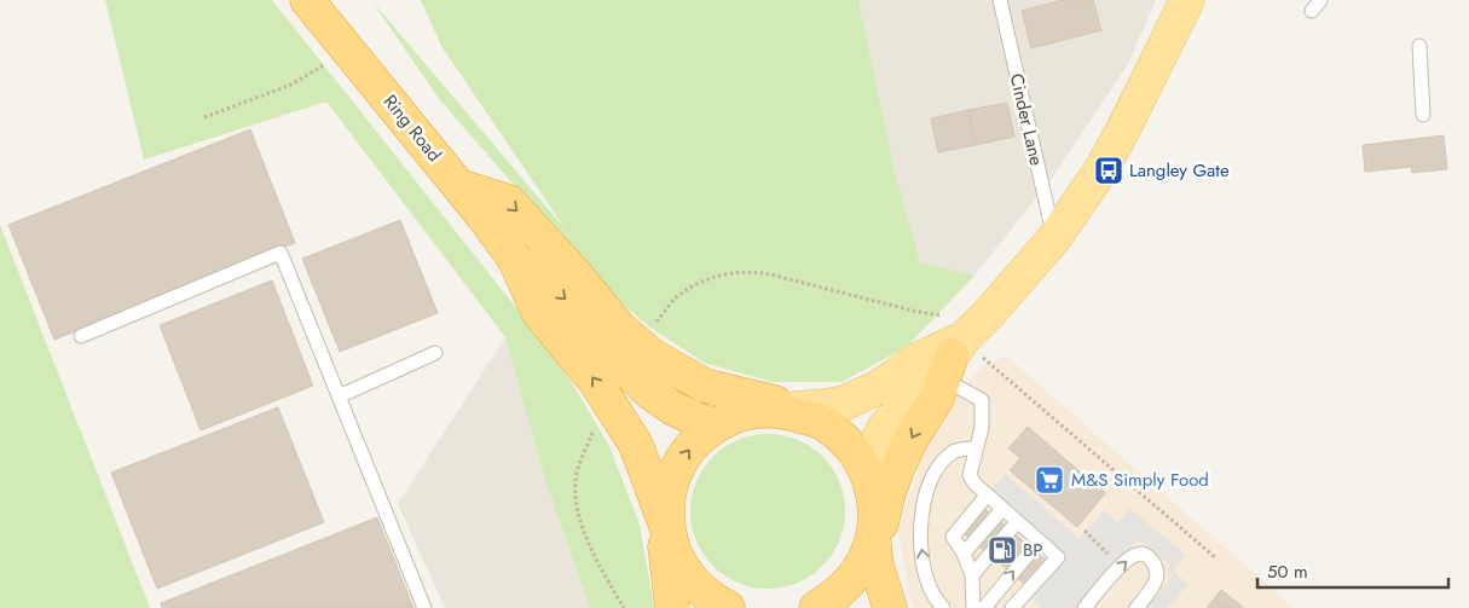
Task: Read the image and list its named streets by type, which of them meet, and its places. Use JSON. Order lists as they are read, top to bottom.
{
  "streets": {
    "highway": ["Ring Road"],
    "lane": ["Cinder Lane"]
  },
  "places": {
    "bus stop": ["Langley Gate"],
    "supermarket": ["M&S Simply Food"],
    "fuel station": ["BP"]
  },
  "scale_bar": "50 m"
}
